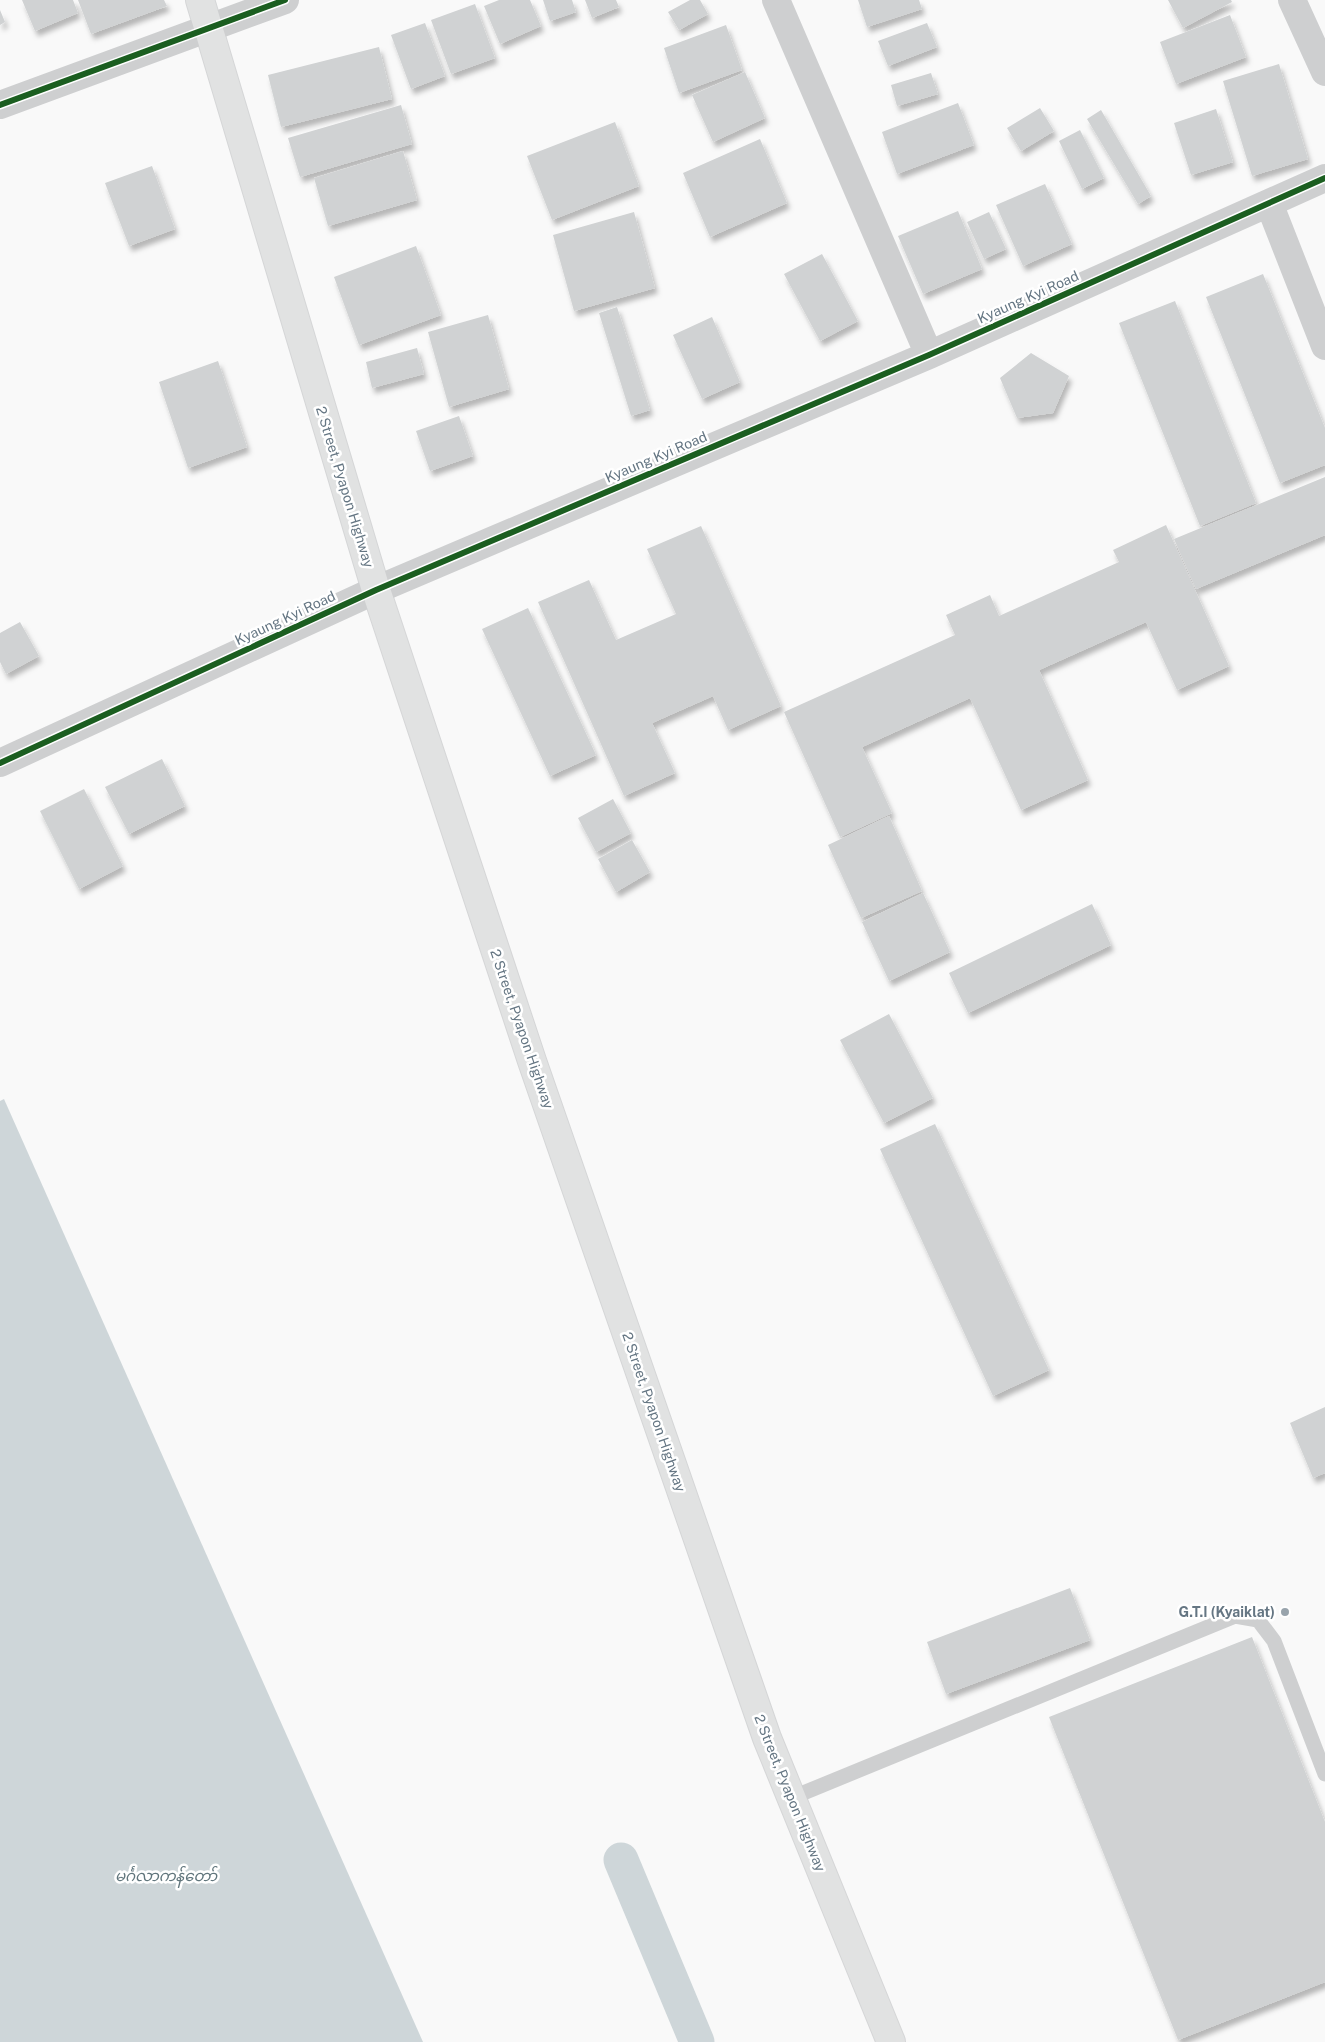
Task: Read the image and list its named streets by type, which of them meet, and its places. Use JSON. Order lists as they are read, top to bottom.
{
  "streets": {
    "main road": ["2 Street, Pyapon Highway"],
    "street": ["Kyaung Kyi Road"]
  },
  "crossings": [
    ["Kyaung Kyi Road", "2 Street, Pyapon Highway"]
  ],
  "water": ["မင်္ဂလာကန်တော်"],
  "places": ["G.T.I (Kyaiklat)"]
}
